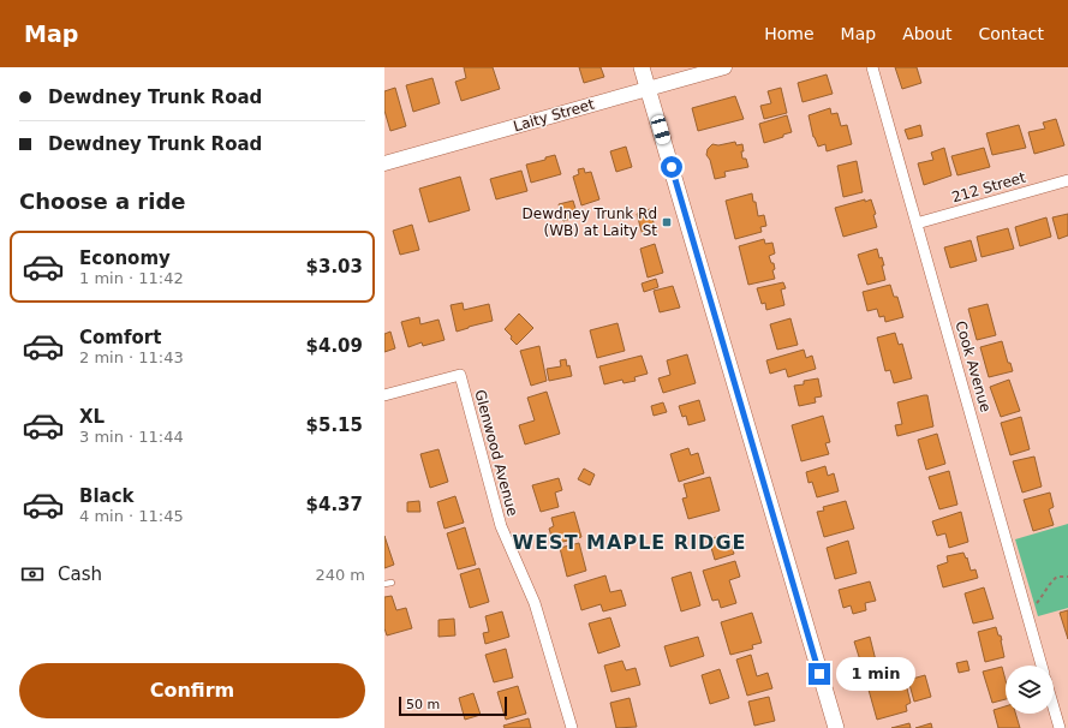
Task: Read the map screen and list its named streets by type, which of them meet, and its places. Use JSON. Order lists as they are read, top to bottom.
{
  "streets": {
    "street": [
      "Laity Street",
      "212 Street",
      "Cook Avenue",
      "Glenwood Avenue"
    ]
  },
  "crossings": [
    ["212 Street", "Cook Avenue"]
  ],
  "districts": ["WEST MAPLE RIDGE"],
  "places": {
    "transit": ["Dewdney Trunk Rd (WB) at Laity St"]
  },
  "scale_bar": "50 m",
  "page": {
    "header": "Map",
    "nav": [
      "Home",
      "Map",
      "About",
      "Contact"
    ],
    "banner": ["Dewdney Trunk Road", "Dewdney Trunk Road"],
    "heading": "Choose a ride",
    "list": [
      {
        "name": "Economy",
        "note": "1 min · 11:42",
        "value": "$3.03"
      },
      {
        "name": "Comfort",
        "note": "2 min · 11:43",
        "value": "$4.09"
      },
      {
        "name": "XL",
        "note": "3 min · 11:44",
        "value": "$5.15"
      },
      {
        "name": "Black",
        "note": "4 min · 11:45",
        "value": "$4.37"
      }
    ],
    "pay": ["Cash", "240 m"],
    "buttons": "Confirm",
    "bubble": "1 min",
    "scale": "50 m"
  }
}
